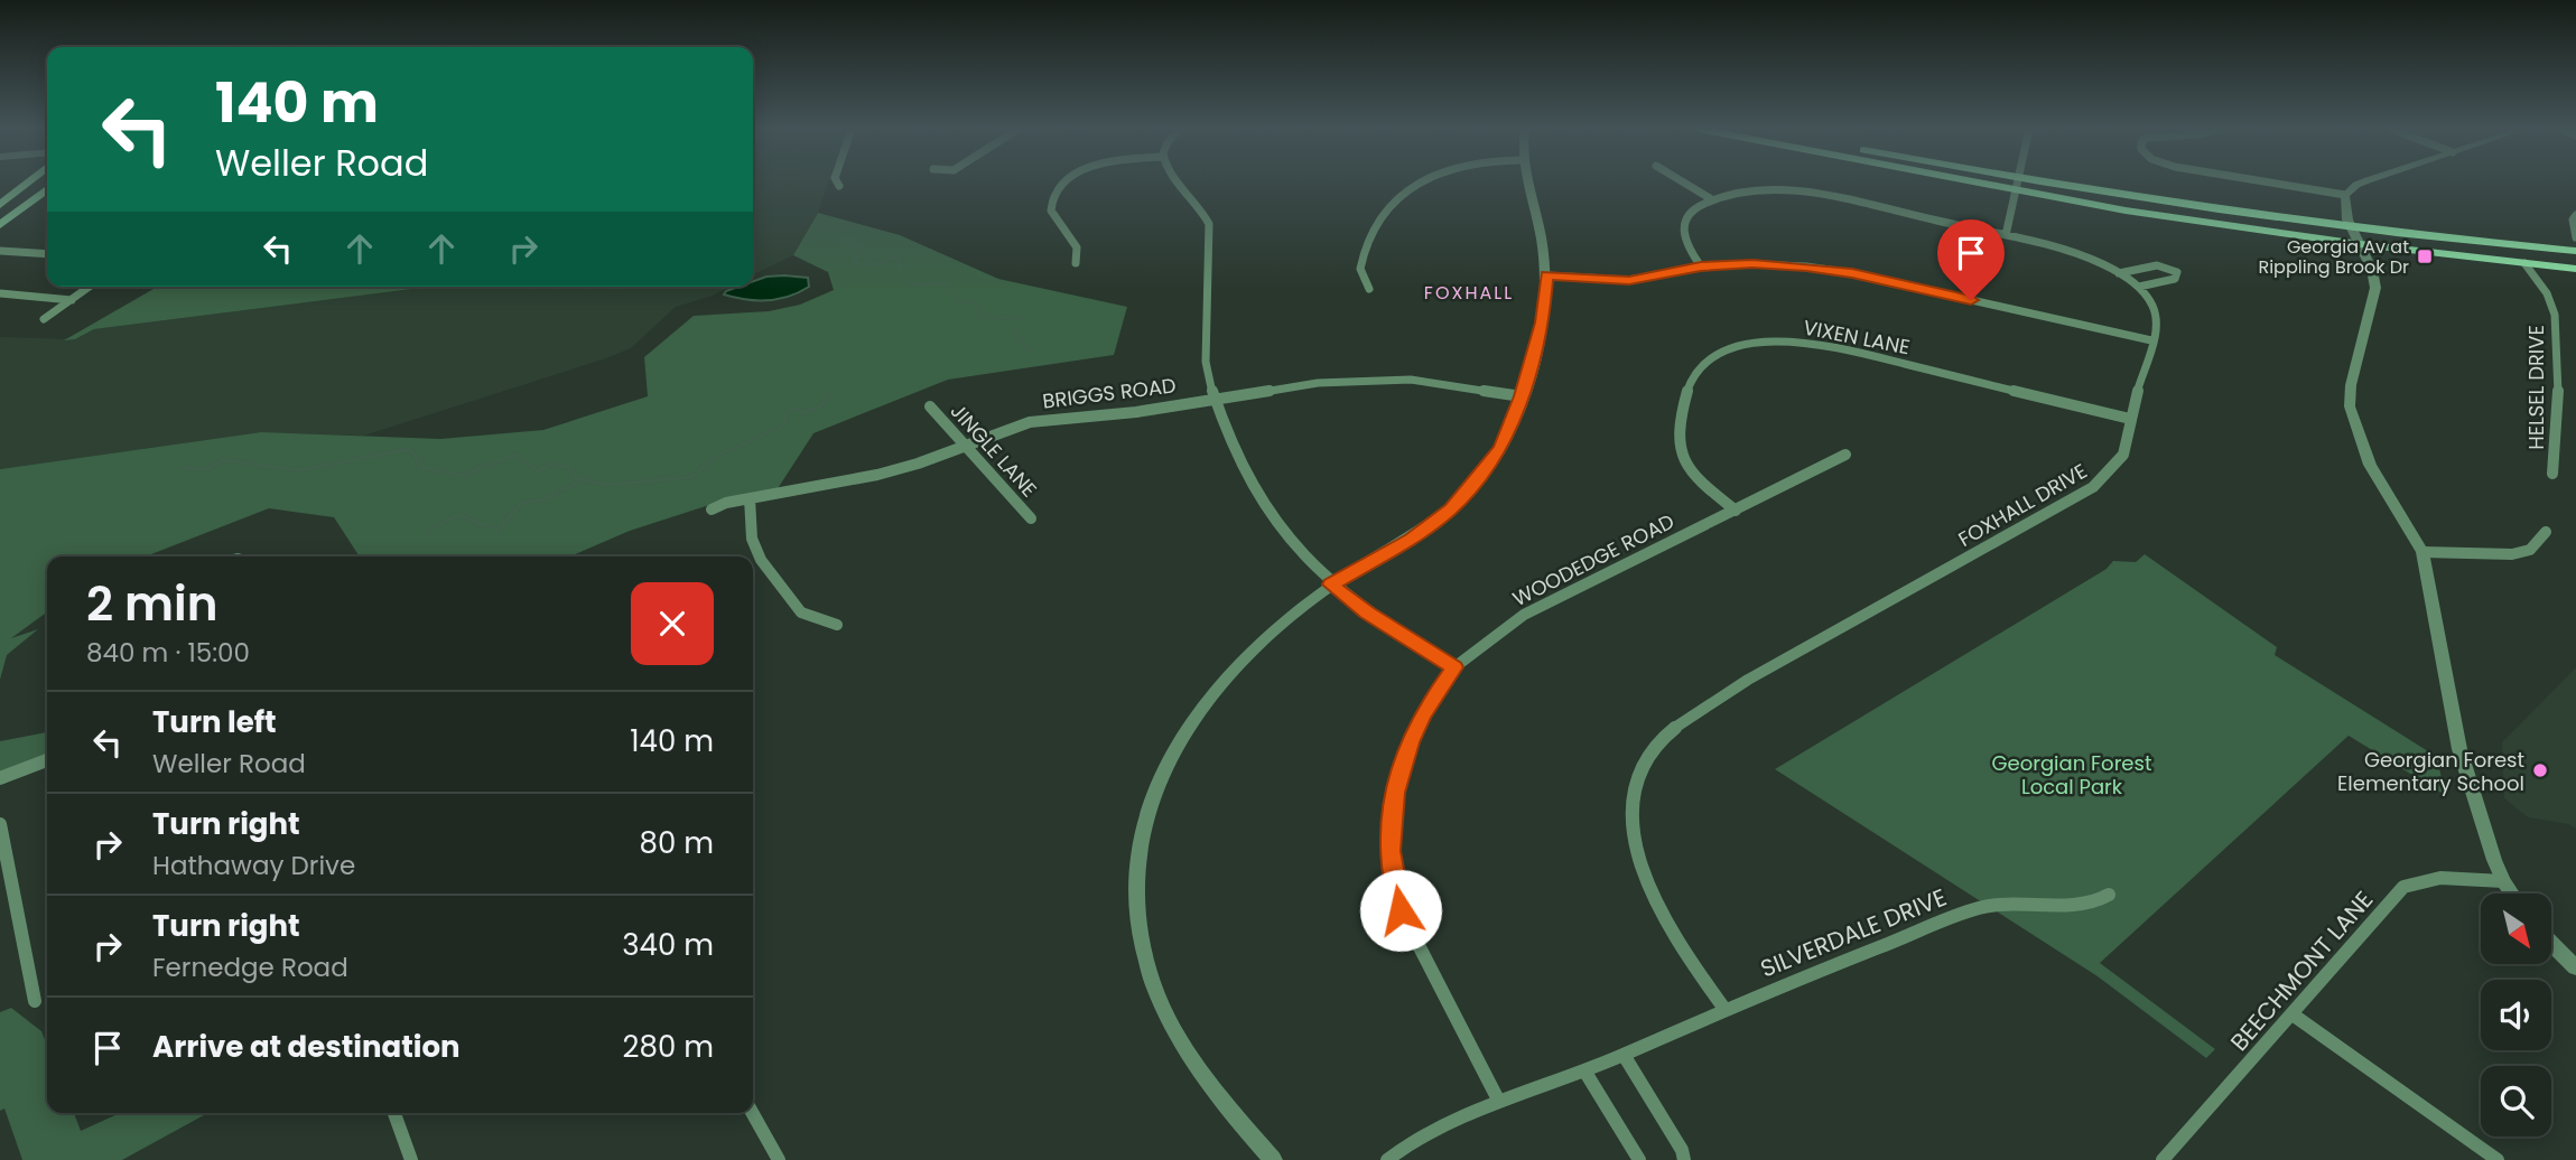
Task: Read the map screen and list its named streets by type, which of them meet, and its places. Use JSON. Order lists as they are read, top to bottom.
{
  "streets": {
    "street": [
      "VIXEN LANE",
      "HELSEL DRIVE",
      "BRIGGS ROAD",
      "JINGLE LANE",
      "FOXHALL DRIVE",
      "WOODEDGE ROAD",
      "SILVERDALE DRIVE",
      "BEECHMONT LANE"
    ]
  },
  "crossings": [
    ["VIXEN LANE", "FOXHALL DRIVE"],
    ["VIXEN LANE", "WOODEDGE ROAD"],
    ["BRIGGS ROAD", "JINGLE LANE"],
    ["FOXHALL DRIVE", "SILVERDALE DRIVE"],
    ["WOODEDGE ROAD", "SILVERDALE DRIVE"]
  ],
  "districts": ["FOXHALL"],
  "parks": ["Georgian Forest Local Park"],
  "places": {
    "transit": ["Georgia Av at Rippling Brook Dr"],
    "other": ["Georgian Forest Elementary School"]
  },
  "north": "bottom right",
  "page": {
    "turn": ["140 m", "Weller Road"],
    "heading": ["2 min", "840 m · 15:00"],
    "list": [
      {
        "name": "Turn left",
        "note": "Weller Road",
        "value": "140 m"
      },
      {
        "name": "Turn right",
        "note": "Hathaway Drive",
        "value": "80 m"
      },
      {
        "name": "Turn right",
        "note": "Fernedge Road",
        "value": "340 m"
      },
      {
        "name": "Arrive at destination",
        "value": "280 m"
      }
    ]
  }
}
